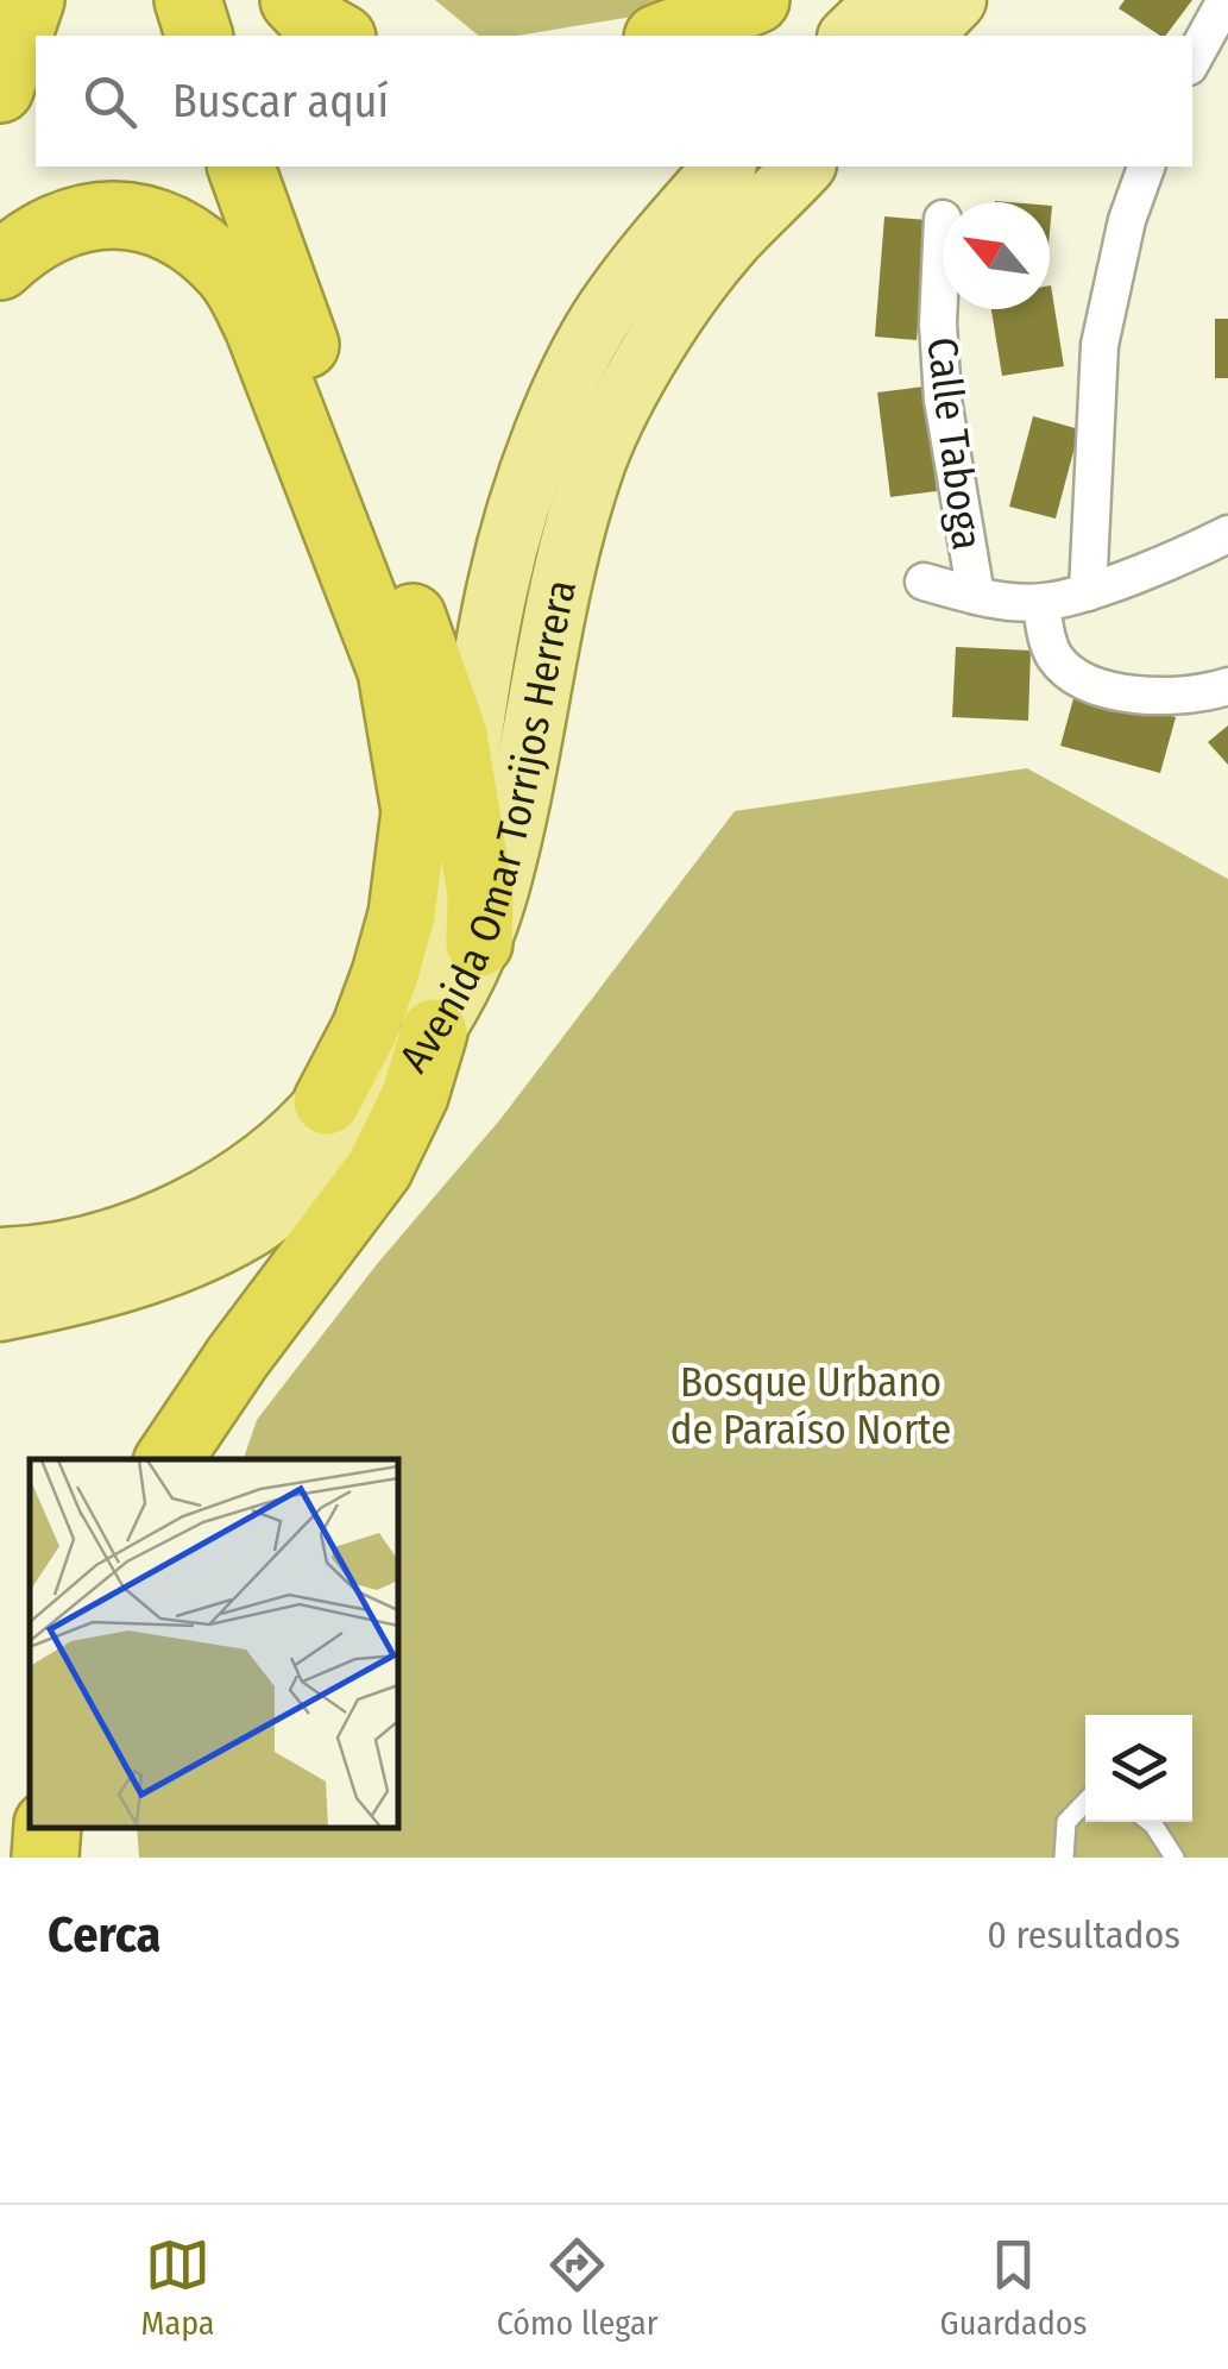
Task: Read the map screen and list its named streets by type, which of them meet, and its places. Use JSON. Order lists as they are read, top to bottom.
{
  "streets": {
    "main road": ["Avenida Omar Torrijos Herrera"],
    "street": ["Calle Taboga"]
  },
  "parks": ["Bosque Urbano de Paraíso Norte"],
  "north": "top left",
  "page": {
    "search": "Buscar aquí",
    "heading": ["Cerca", "0 resultados"],
    "nav": ["Mapa", "Cómo llegar", "Guardados"]
  }
}
